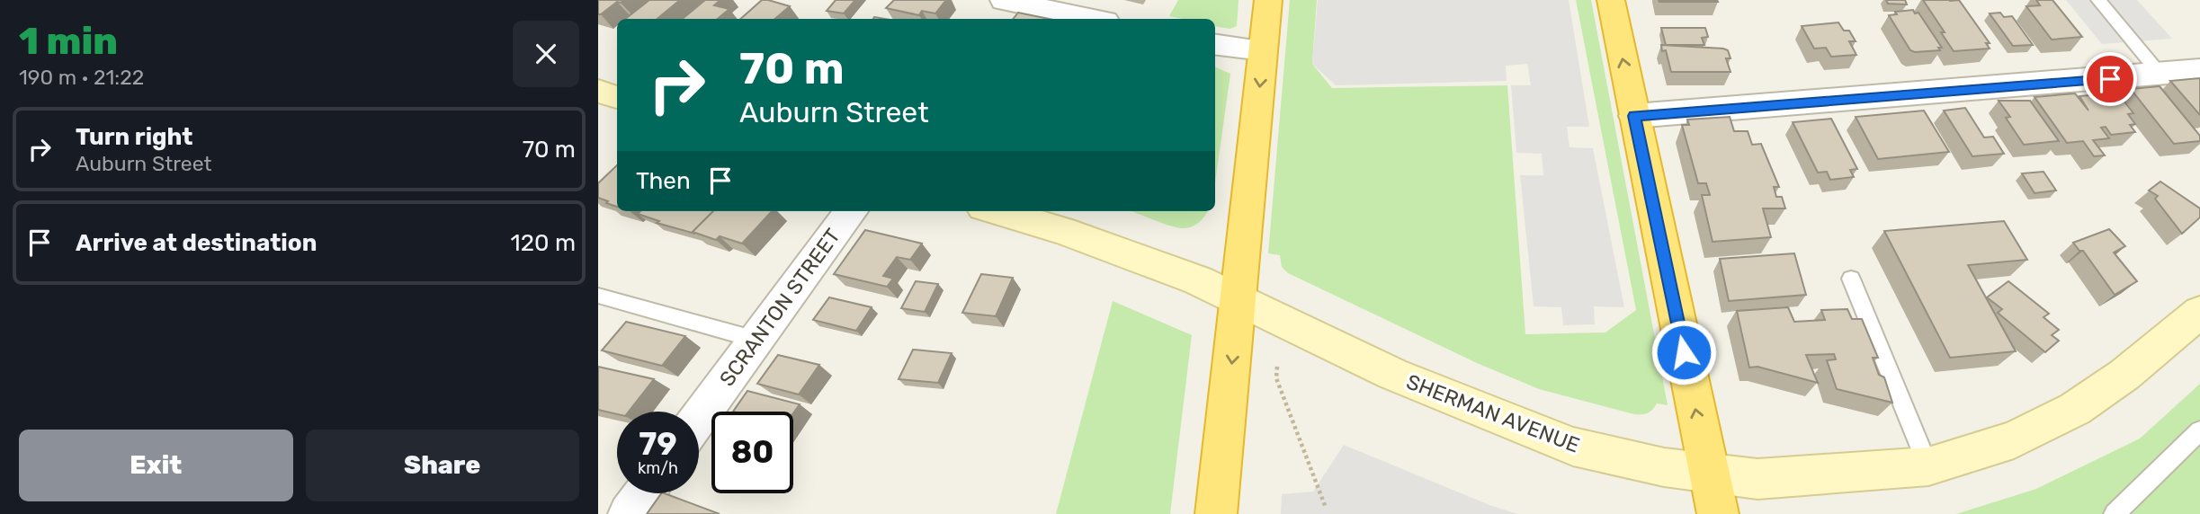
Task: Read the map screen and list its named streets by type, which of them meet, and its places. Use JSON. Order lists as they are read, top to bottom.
{
  "streets": {
    "main road": ["SHERMAN AVENUE"],
    "street": ["SCRANTON STREET"]
  },
  "page": {
    "heading": ["1 min", "190 m · 21:22"],
    "turn": ["70 m", "Auburn Street"],
    "list": [
      {
        "name": "Turn right",
        "note": "Auburn Street",
        "value": "70 m"
      },
      {
        "name": "Arrive at destination",
        "value": "120 m"
      }
    ],
    "then": "Then",
    "speed": "79 km/h",
    "limit": "80",
    "buttons": ["Exit", "Share"]
  }
}
